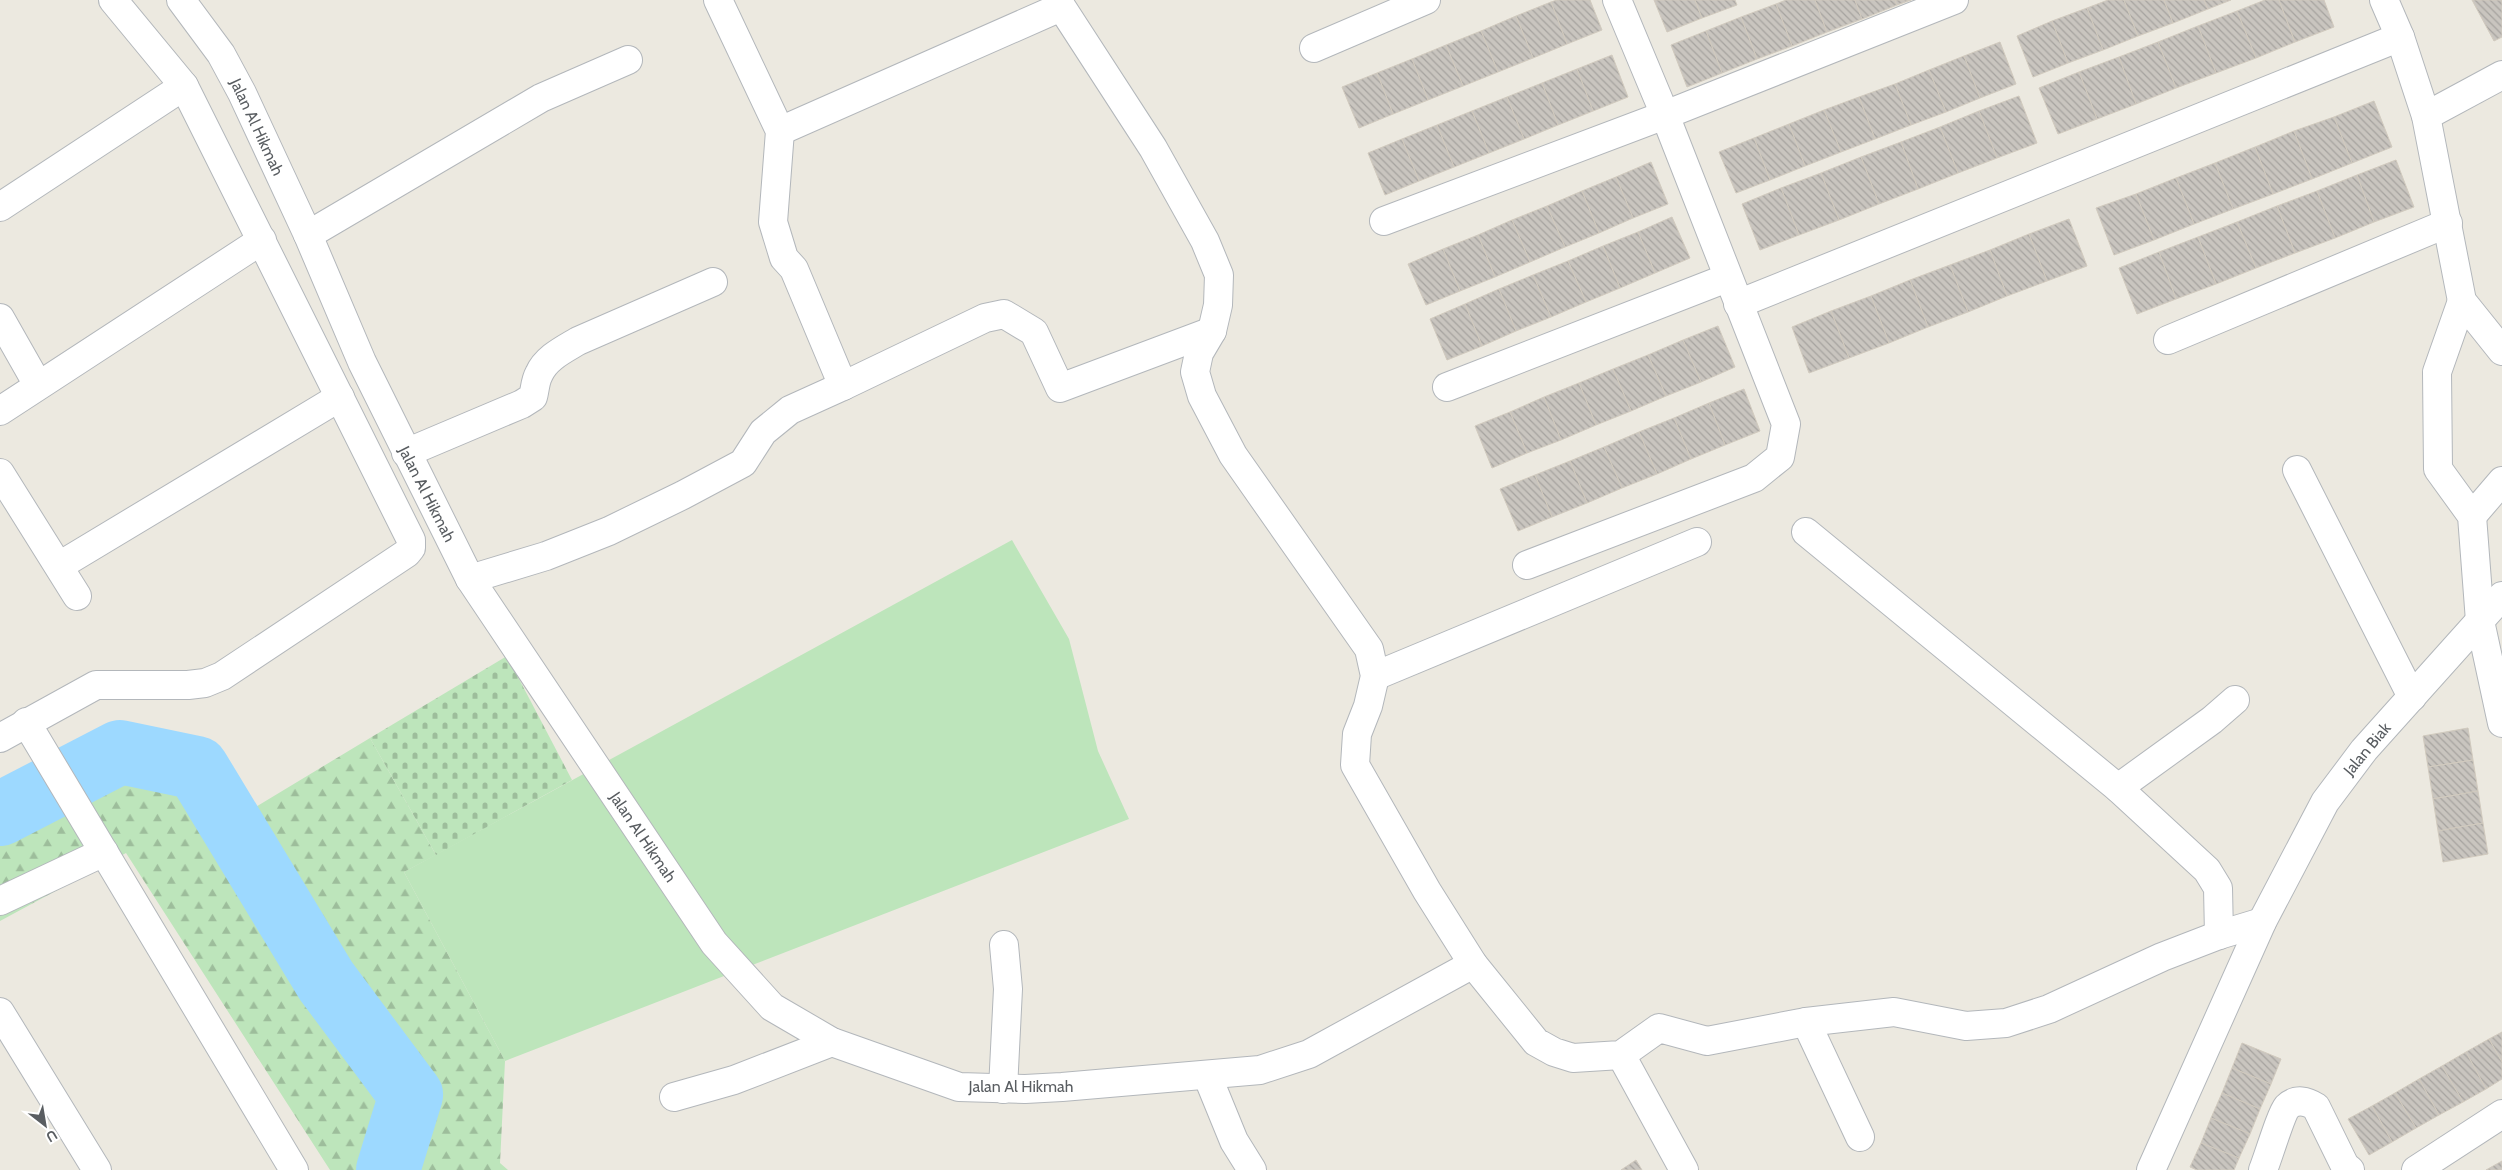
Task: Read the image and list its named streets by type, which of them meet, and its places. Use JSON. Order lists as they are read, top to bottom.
{
  "streets": {
    "street": ["Jalan Al Hikmah", "Jalan Biak"]
  },
  "north": "bottom right"
}
